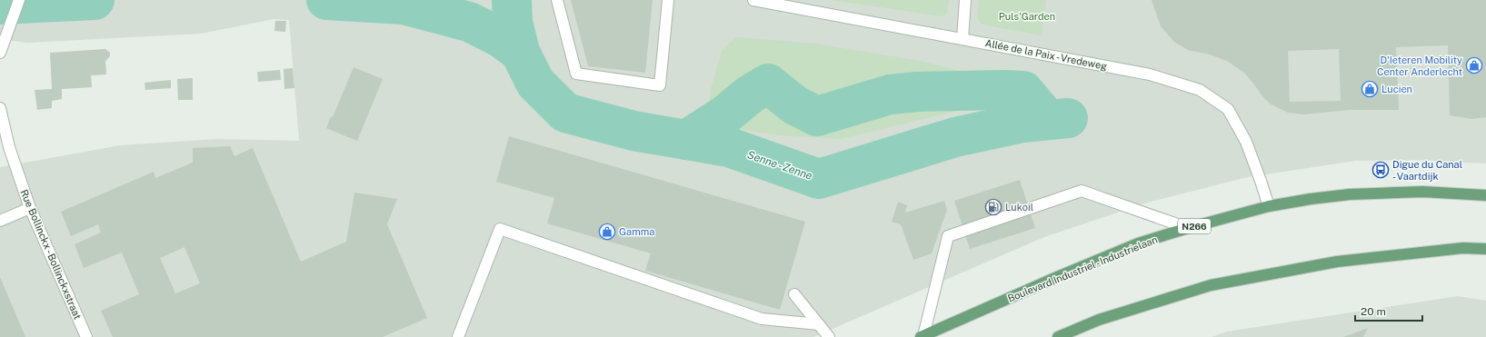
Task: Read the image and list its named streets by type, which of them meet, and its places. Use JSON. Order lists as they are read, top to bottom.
{
  "streets": {
    "main road": ["N266", "Boulevard Industriel - Industrielaan"],
    "street": ["Allée de la Paix - Vredeweg", "Rue Bollinckx - Bollinckxstraat"]
  },
  "crossings": [
    ["Allée de la Paix - Vredeweg", "Boulevard Industriel - Industrielaan"]
  ],
  "water": ["Senne - Zenne"],
  "parks": ["Puls'Garden"],
  "places": {
    "shop": ["D'Ieteren Mobility Center Anderlecht", "Lucien", "Gamma"],
    "bus stop": ["Digue du Canal - Vaartdijk"],
    "fuel station": ["Lukoil"]
  },
  "scale_bar": "20 m"
}
